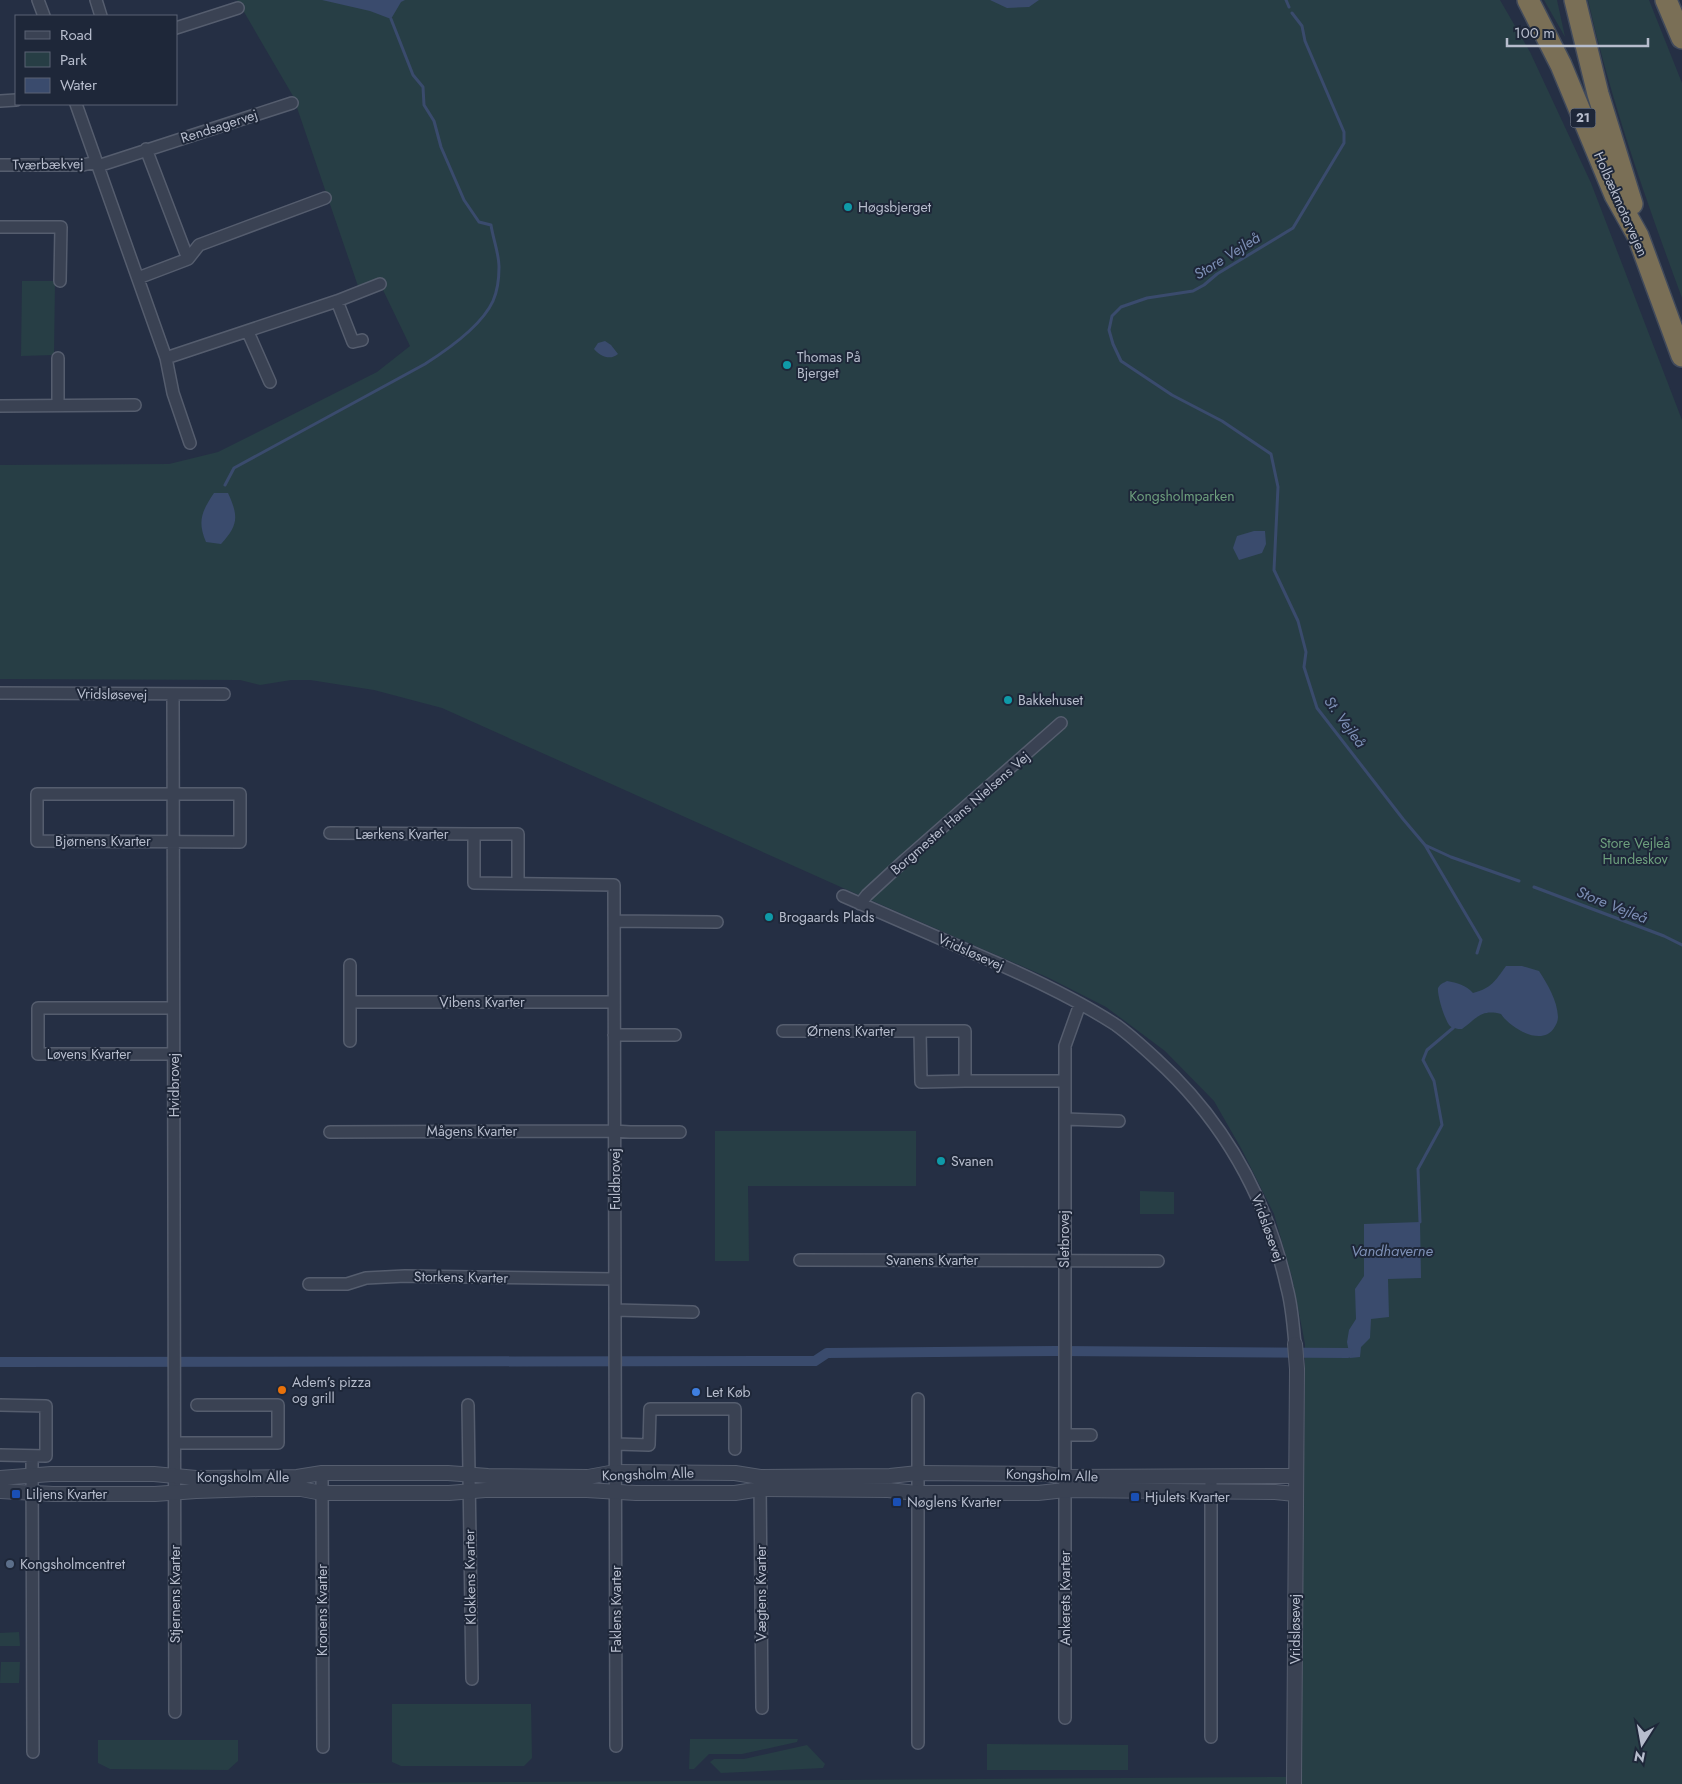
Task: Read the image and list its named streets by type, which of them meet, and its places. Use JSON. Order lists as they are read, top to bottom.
{
  "streets": {
    "highway": ["21", "Holbækmotorvejen"],
    "street": [
      "Rendsagervej",
      "Tværbækvej",
      "Vridsløsevej",
      "Borgmester Hans Nielsens Vej",
      "Lærkens Kvarter",
      "Bjørnens Kvarter",
      "Vibens Kvarter",
      "Ørnens Kvarter",
      "Løvens Kvarter",
      "Hvidbrovej",
      "Mågens Kvarter",
      "Fuldbrovej",
      "Sletbrovej",
      "Svanens Kvarter",
      "Storkens Kvarter",
      "Kongsholm Alle",
      "Klokkens Kvarter",
      "Vægtens Kvarter",
      "Stjernens Kvarter",
      "Ankerets Kvarter",
      "Faklens Kvarter",
      "Kronens Kvarter"
    ]
  },
  "crossings": [
    ["Rendsagervej", "Tværbækvej"],
    ["Vridsløsevej", "Borgmester Hans Nielsens Vej"],
    ["Vridsløsevej", "Hvidbrovej"],
    ["Vridsløsevej", "Sletbrovej"],
    ["Vridsløsevej", "Kongsholm Alle"],
    ["Lærkens Kvarter", "Fuldbrovej"],
    ["Bjørnens Kvarter", "Hvidbrovej"],
    ["Vibens Kvarter", "Fuldbrovej"],
    ["Løvens Kvarter", "Hvidbrovej"],
    ["Hvidbrovej", "Kongsholm Alle"],
    ["Hvidbrovej", "Stjernens Kvarter"],
    ["Mågens Kvarter", "Fuldbrovej"],
    ["Fuldbrovej", "Storkens Kvarter"],
    ["Fuldbrovej", "Kongsholm Alle"],
    ["Fuldbrovej", "Faklens Kvarter"],
    ["Sletbrovej", "Svanens Kvarter"],
    ["Sletbrovej", "Kongsholm Alle"],
    ["Sletbrovej", "Ankerets Kvarter"],
    ["Kongsholm Alle", "Klokkens Kvarter"],
    ["Kongsholm Alle", "Vægtens Kvarter"],
    ["Kongsholm Alle", "Stjernens Kvarter"],
    ["Kongsholm Alle", "Ankerets Kvarter"],
    ["Kongsholm Alle", "Faklens Kvarter"],
    ["Kongsholm Alle", "Kronens Kvarter"]
  ],
  "water": ["Store Vejleå", "St. Vejleå", "Vandhaverne"],
  "parks": ["Kongsholmparken", "Store Vejleå Hundeskov"],
  "places": {
    "other": [
      "Høgsbjerget",
      "Thomas På Bjerget",
      "Bakkehuset",
      "Brogaards Plads",
      "Svanen",
      "Adem’s pizza og grill",
      "Let Køb",
      "Kongsholmcentret"
    ],
    "transit": ["Liljens Kvarter", "Hjulets Kvarter", "Nøglens Kvarter"]
  },
  "legend": ["Road", "Park", "Water"],
  "scale_bar": "100 m",
  "north": "bottom"
}
